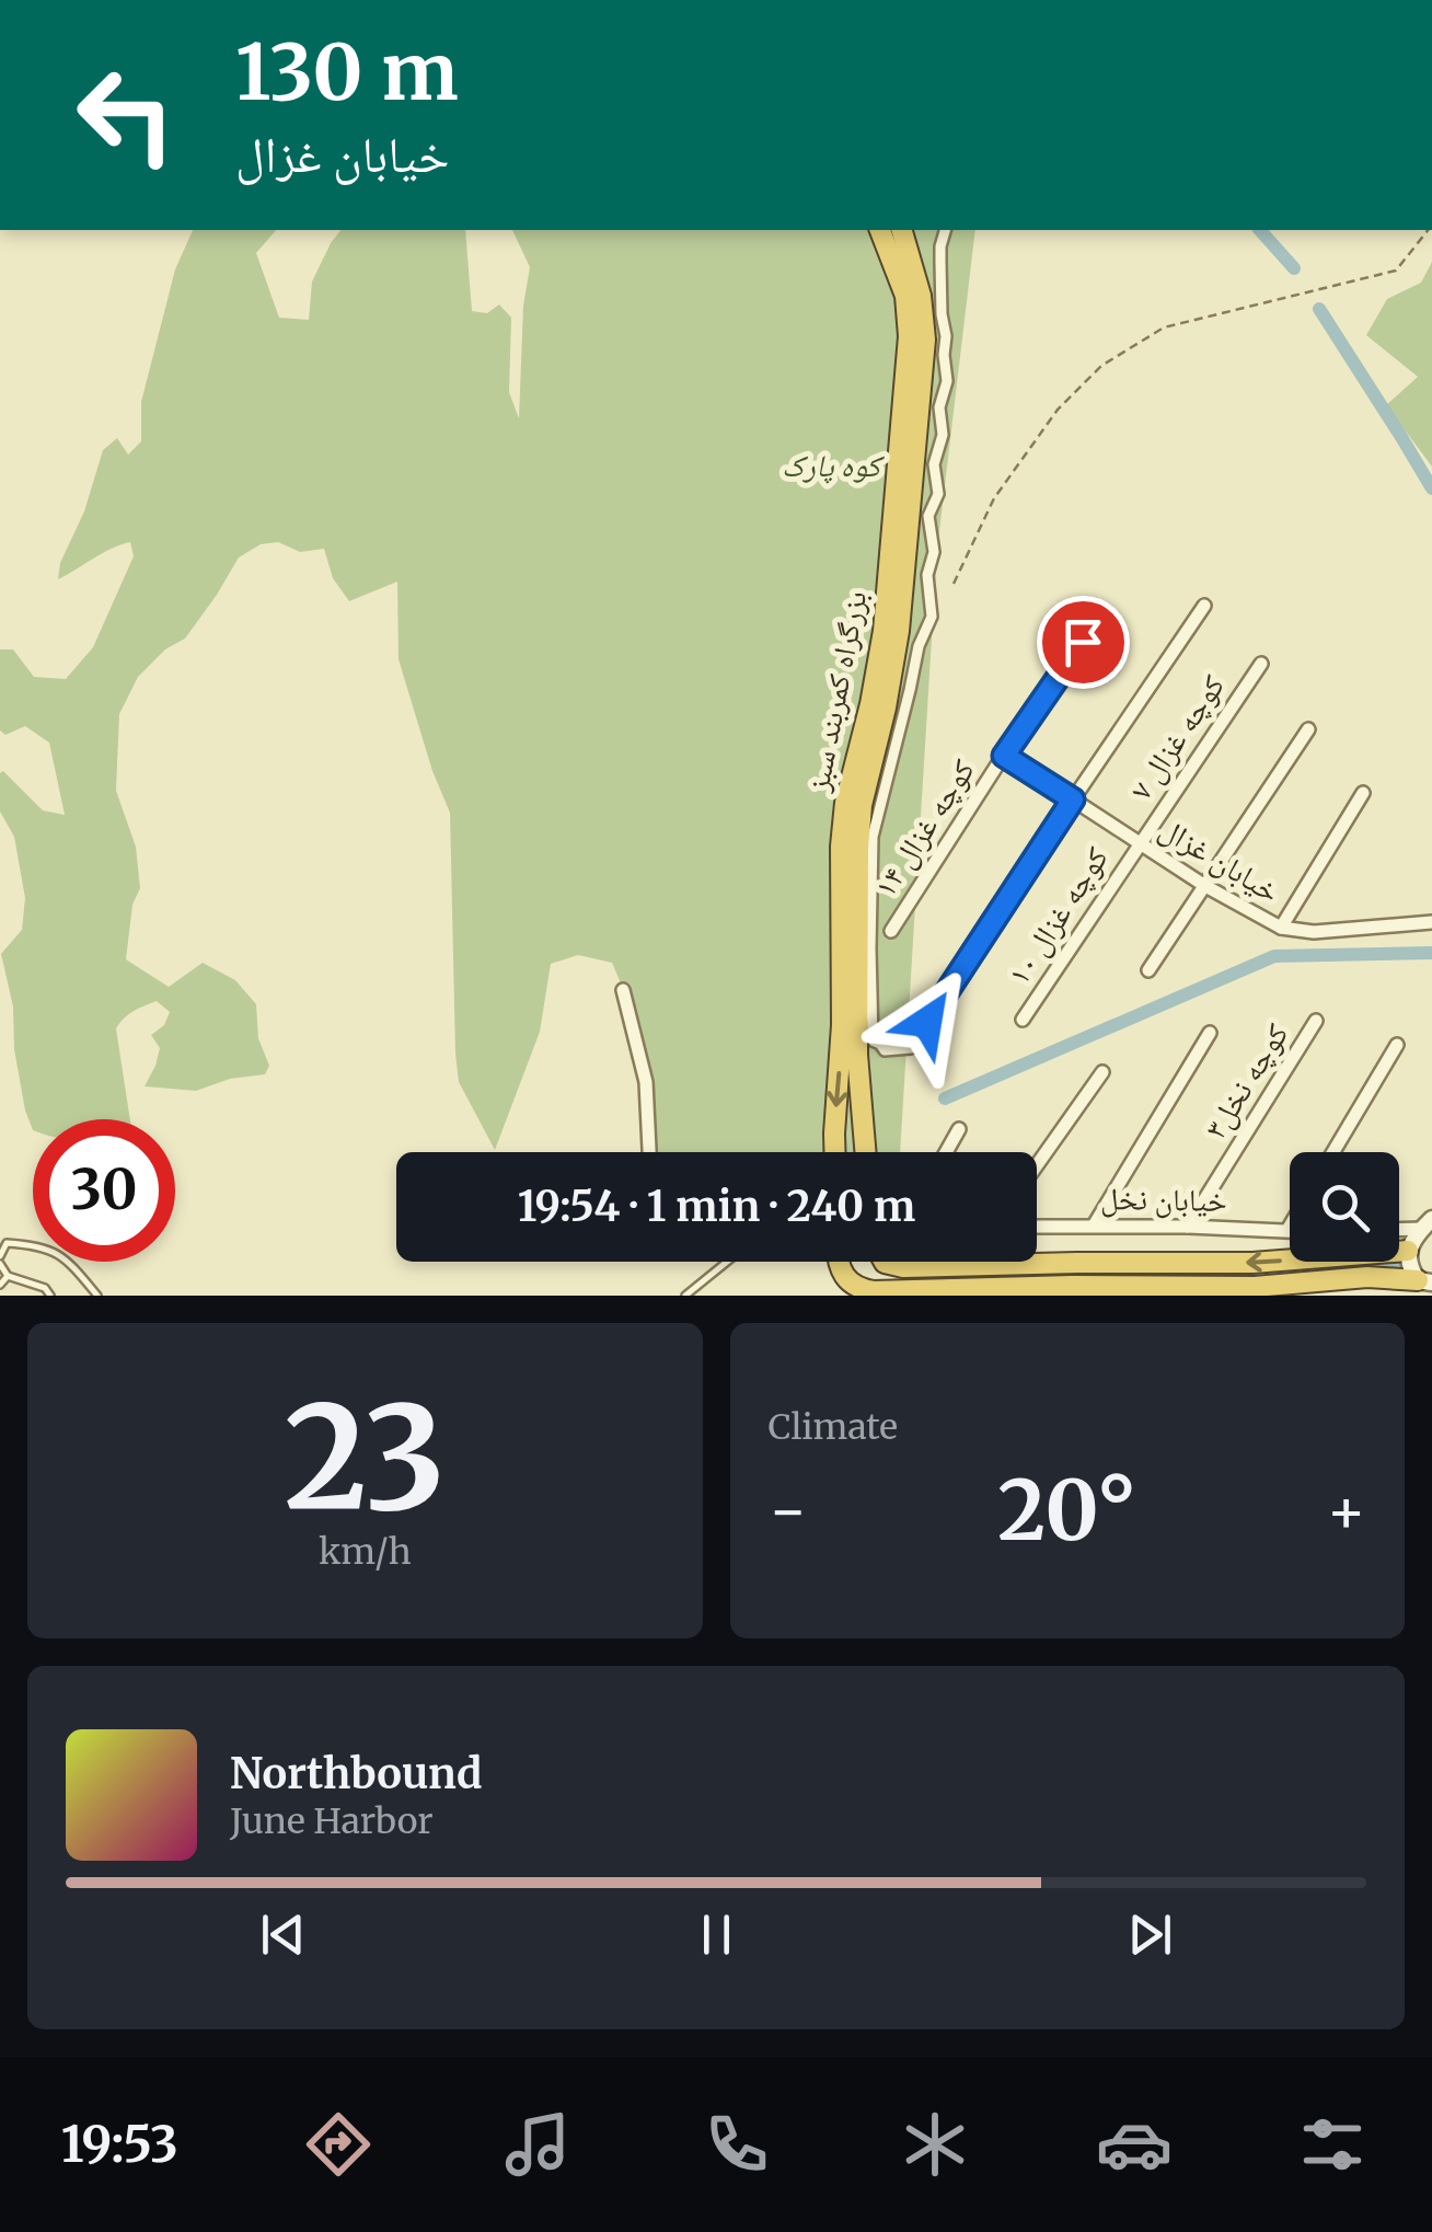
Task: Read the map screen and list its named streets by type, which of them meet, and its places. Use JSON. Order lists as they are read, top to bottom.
{
  "streets": {
    "highway": ["بزرگراه کمربند سبز"],
    "street": [
      "کوچه غزال ۷",
      "کوچه غزال ۱۴",
      "خیابان غزال",
      "کوچه غزال ۱۰",
      "کوچه نخل۳",
      "خیابان نخل"
    ]
  },
  "crossings": [
    ["کوچه غزال ۷", "خیابان غزال"],
    ["کوچه غزال ۷", "کوچه غزال ۱۰"],
    ["کوچه غزال ۱۴", "خیابان غزال"],
    ["خیابان غزال", "کوچه غزال ۱۰"],
    ["کوچه نخل۳", "خیابان نخل"]
  ],
  "parks": ["کوه پارک"],
  "page": {
    "turn": ["130 m", "خیابان غزال"],
    "limit": "30",
    "trip": "19:54 · 1 min · 240 m",
    "tile": [
      ["23", "km/h"],
      "Climate"
    ],
    "heat": ["−", "20°", "+"],
    "song": ["Northbound", "June Harbor"],
    "tabs": "19:53"
  }
}
